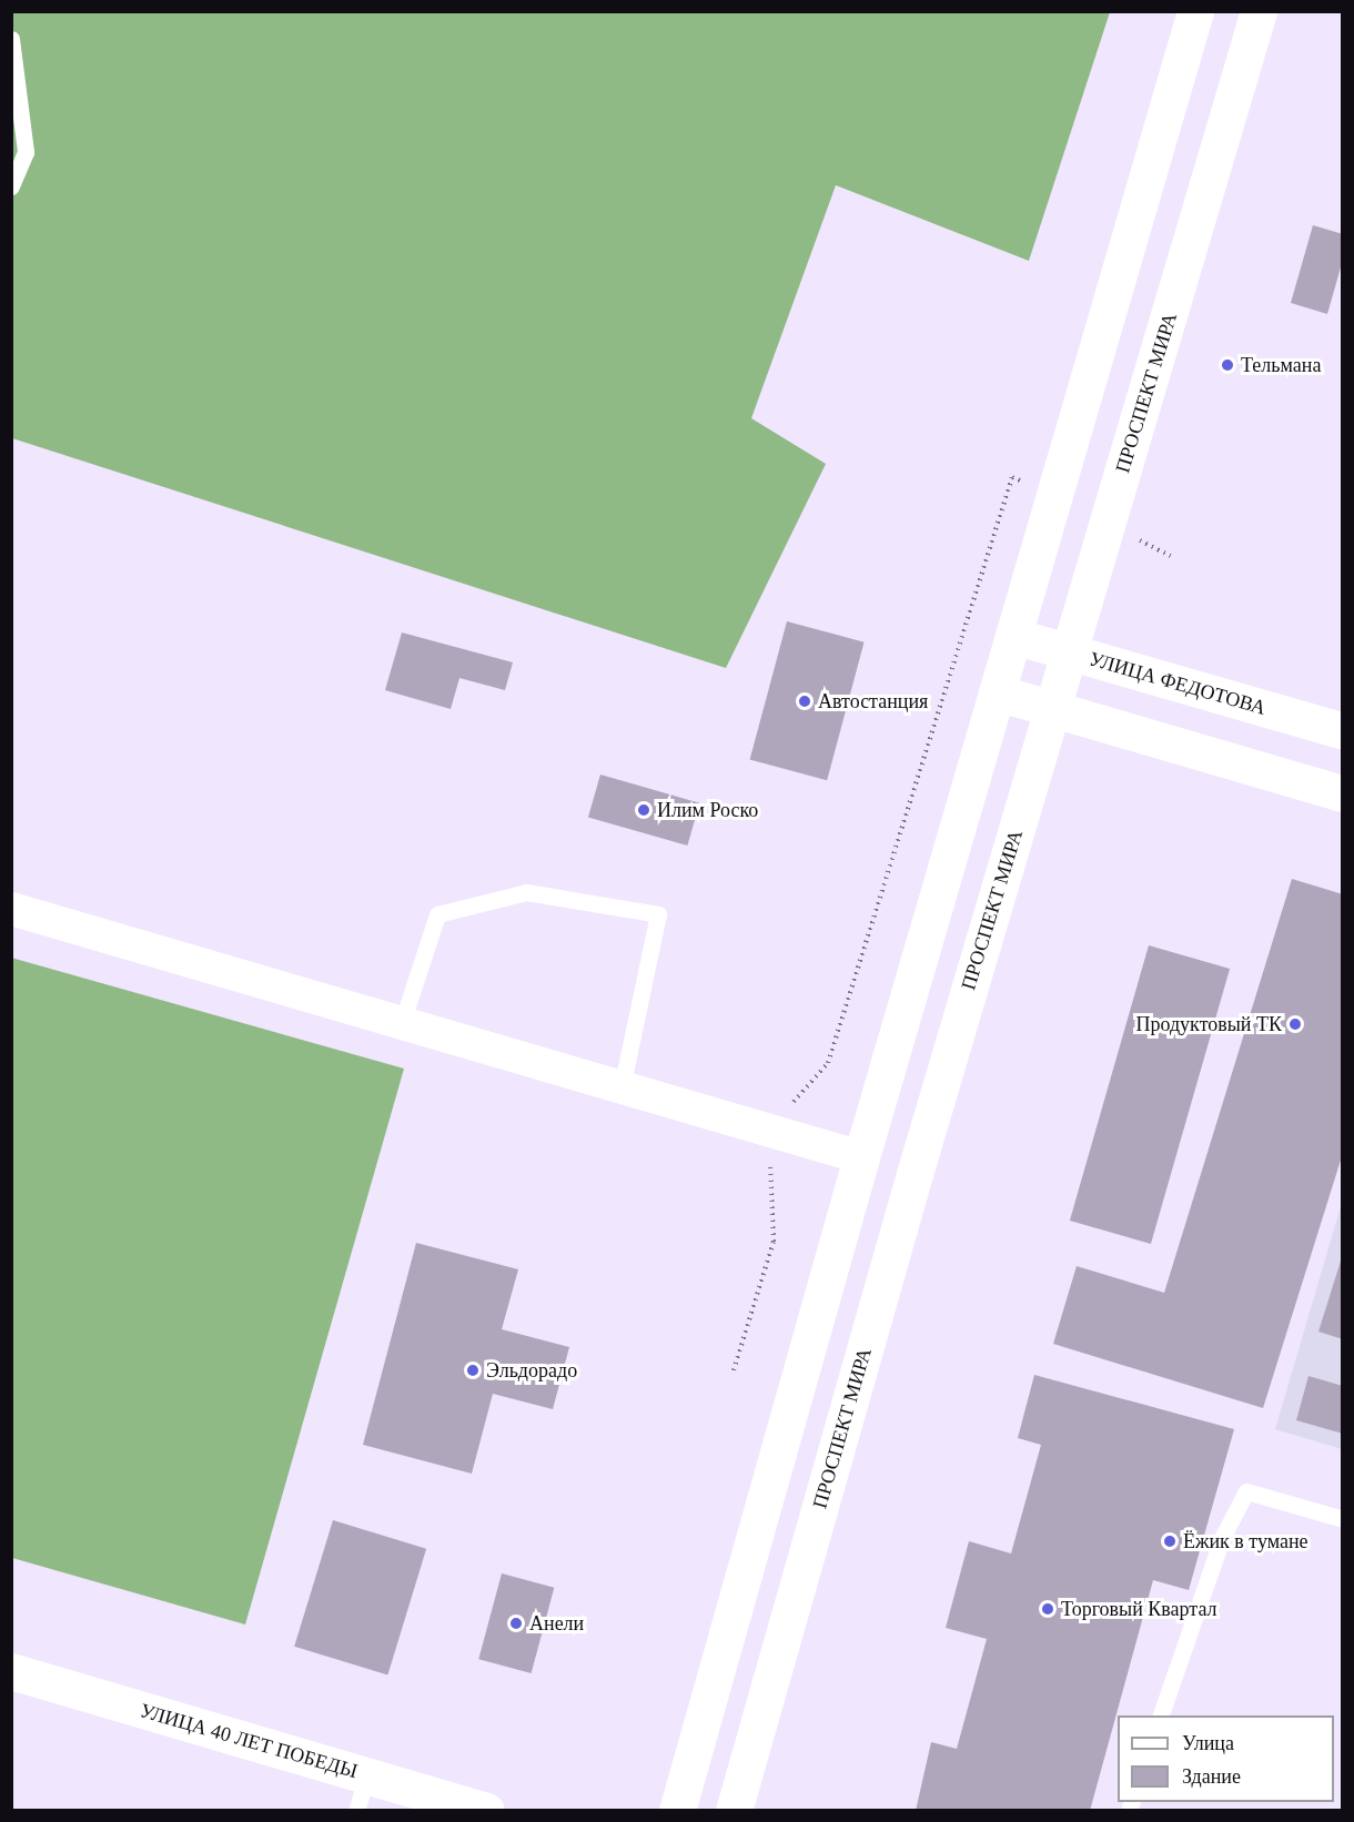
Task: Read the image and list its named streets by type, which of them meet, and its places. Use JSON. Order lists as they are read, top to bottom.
{
  "streets": {
    "street": ["ПРОСПЕКТ МИРА", "УЛИЦА ФЕДОТОВА", "УЛИЦА 40 ЛЕТ ПОБЕДЫ"]
  },
  "crossings": [
    ["ПРОСПЕКТ МИРА", "УЛИЦА ФЕДОТОВА"]
  ],
  "places": [
    "Тельмана",
    "Автостанция",
    "Илим Роско",
    "Продуктовый ТК",
    "Эльдорадо",
    "Ёжик в тумане",
    "Торговый Квартал",
    "Анели"
  ],
  "legend": ["Улица", "Здание"]
}
